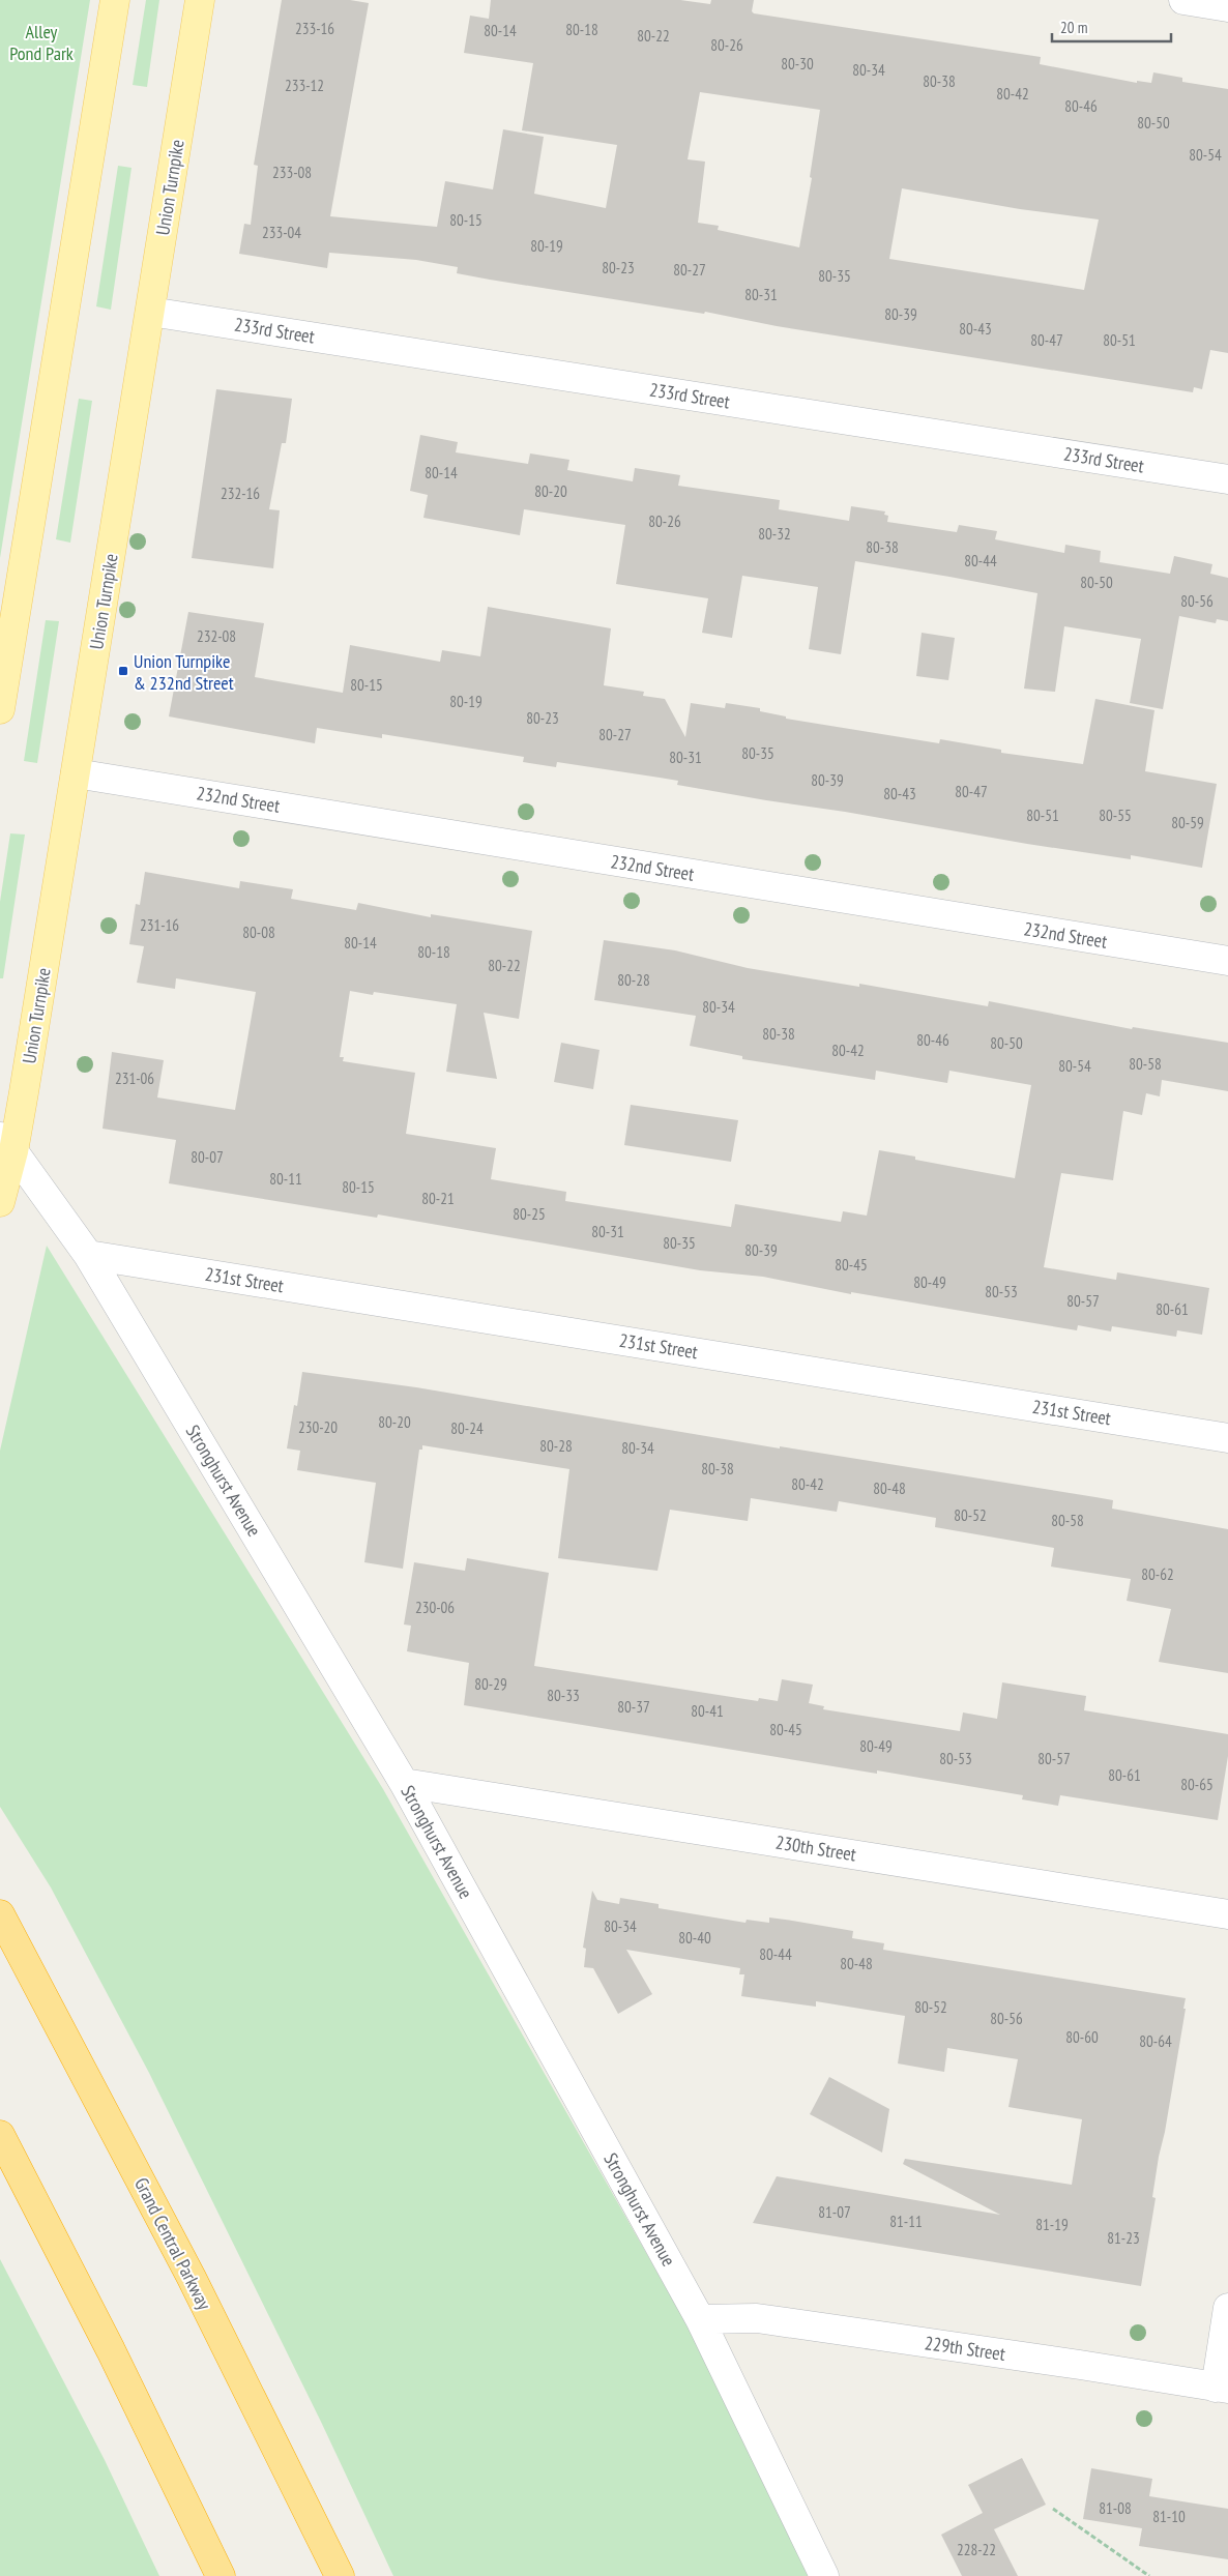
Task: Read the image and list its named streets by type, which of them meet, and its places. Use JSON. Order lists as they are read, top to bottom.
{
  "streets": {
    "highway": ["Grand Central Parkway"],
    "main road": ["Union Turnpike"],
    "street": [
      "233rd Street",
      "232nd Street",
      "231st Street",
      "Stronghurst Avenue",
      "230th Street",
      "229th Street"
    ]
  },
  "crossings": [
    ["Union Turnpike", "233rd Street"],
    ["Union Turnpike", "232nd Street"],
    ["Union Turnpike", "Stronghurst Avenue"],
    ["231st Street", "Stronghurst Avenue"],
    ["Stronghurst Avenue", "230th Street"],
    ["Stronghurst Avenue", "229th Street"]
  ],
  "parks": ["Alley Pond Park"],
  "places": {
    "transit": ["Union Turnpike & 232nd Street"]
  },
  "house_numbers": [
    "233-16",
    "80-18",
    "80-14",
    "80-22",
    "80-26",
    "80-30",
    "80-34",
    "80-38",
    "233-12",
    "80-42",
    "80-46",
    "80-50",
    "80-54",
    "233-08",
    "80-15",
    "233-04",
    "80-19",
    "80-23",
    "80-27",
    "80-35",
    "80-31",
    "80-39",
    "80-43",
    "80-47",
    "80-51",
    "80-14",
    "80-20",
    "232-16",
    "80-26",
    "80-32",
    "80-38",
    "80-44",
    "80-50",
    "80-56",
    "232-08",
    "80-15",
    "80-19",
    "80-23",
    "80-27",
    "80-35",
    "80-31",
    "80-39",
    "80-47",
    "80-43",
    "80-51",
    "80-55",
    "80-59",
    "231-16",
    "80-08",
    "80-14",
    "80-18",
    "80-22",
    "80-28",
    "80-34",
    "80-38",
    "80-46",
    "80-50",
    "80-42",
    "80-58",
    "80-54",
    "231-06",
    "80-07",
    "80-11",
    "80-15",
    "80-21",
    "80-25",
    "80-31",
    "80-35",
    "80-39",
    "80-45",
    "80-49",
    "80-53",
    "80-57",
    "80-61",
    "80-20",
    "230-20",
    "80-24",
    "80-28",
    "80-34",
    "80-38",
    "80-42",
    "80-48",
    "80-52",
    "80-58",
    "80-62",
    "230-06",
    "80-29",
    "80-33",
    "80-37",
    "80-41",
    "80-45",
    "80-49",
    "80-53",
    "80-57",
    "80-61",
    "80-65",
    "80-34",
    "80-40",
    "80-44",
    "80-48",
    "80-52",
    "80-56",
    "80-60",
    "80-64",
    "81-07",
    "81-11",
    "81-19",
    "81-23",
    "81-08",
    "81-10",
    "228-22"
  ],
  "scale_bar": "20 m"
}
